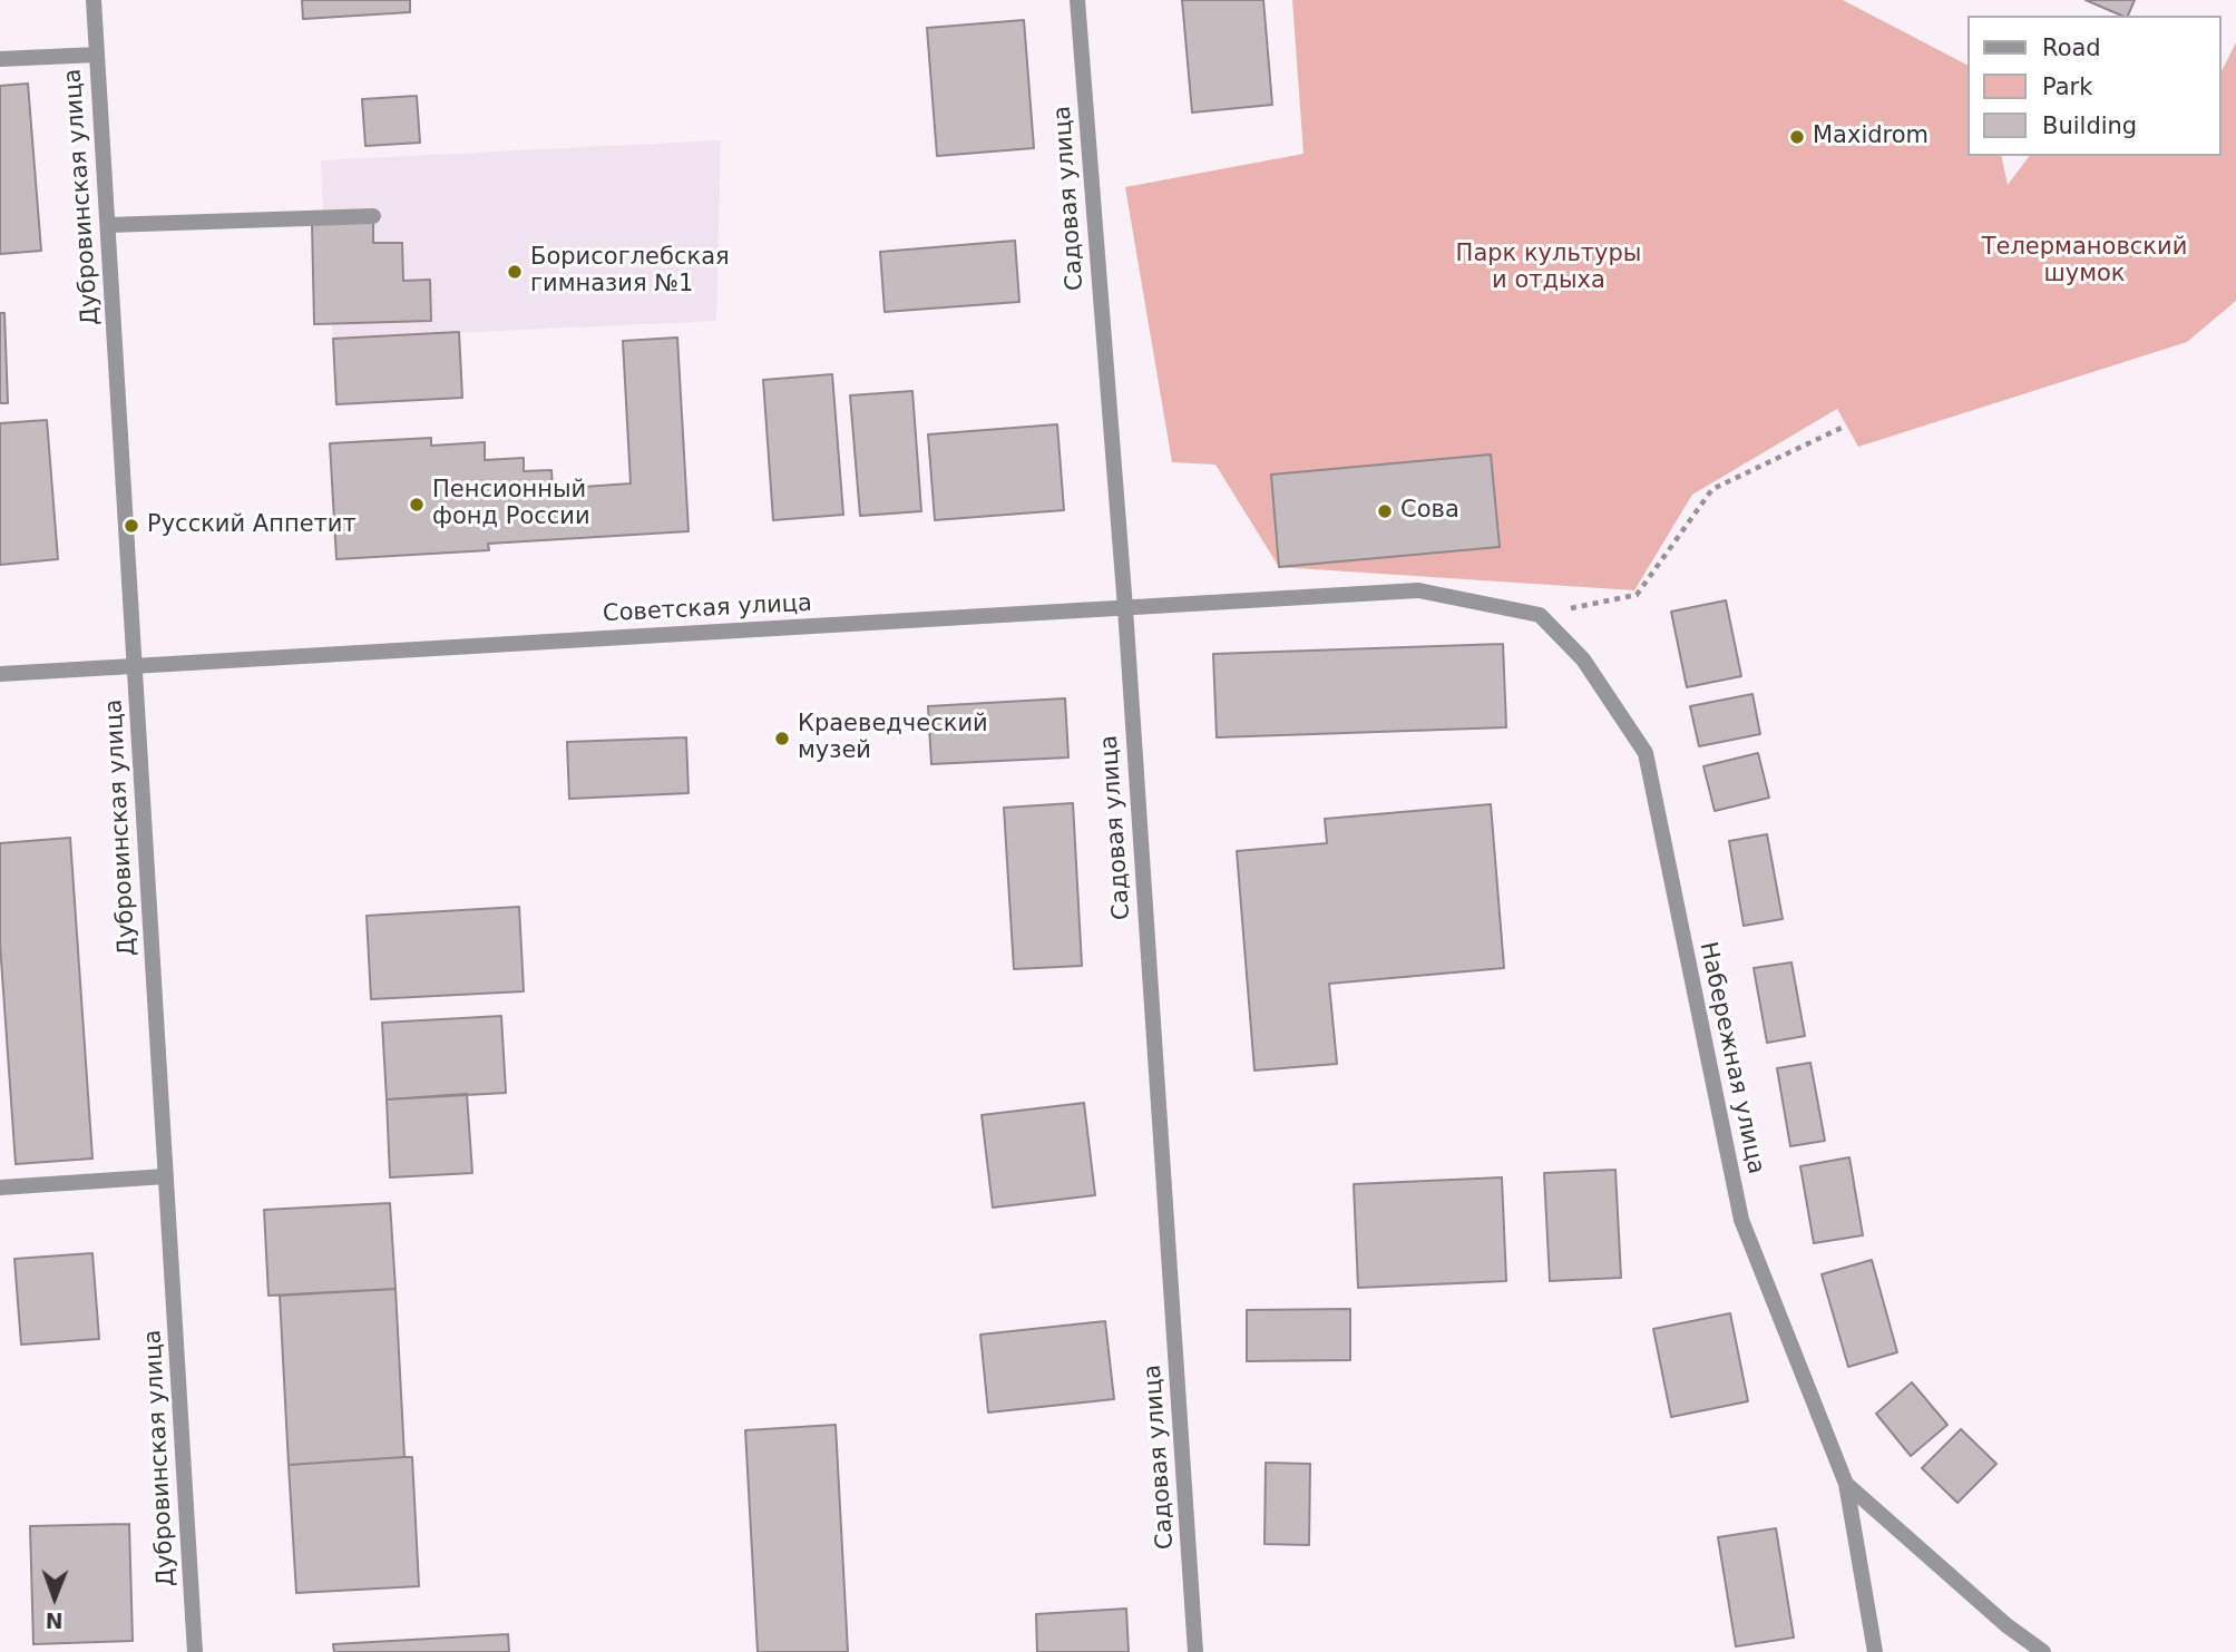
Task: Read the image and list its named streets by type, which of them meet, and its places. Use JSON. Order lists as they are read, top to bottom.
{
  "streets": {
    "street": [
      "Дубровинская улица",
      "Садовая улица",
      "Советская улица",
      "Набережная улица"
    ]
  },
  "crossings": [
    ["Дубровинская улица", "Советская улица"],
    ["Садовая улица", "Советская улица"],
    ["Советская улица", "Набережная улица"]
  ],
  "parks": ["Телермановский шумок", "Парк культуры и отдыха"],
  "places": [
    "Maxidrom",
    "Борисоглебская гимназия №1",
    "Пенсионный фонд России",
    "Сова",
    "Русский Аппетит",
    "Краеведческий музей"
  ],
  "legend": ["Road", "Park", "Building"],
  "north": "bottom"
}
